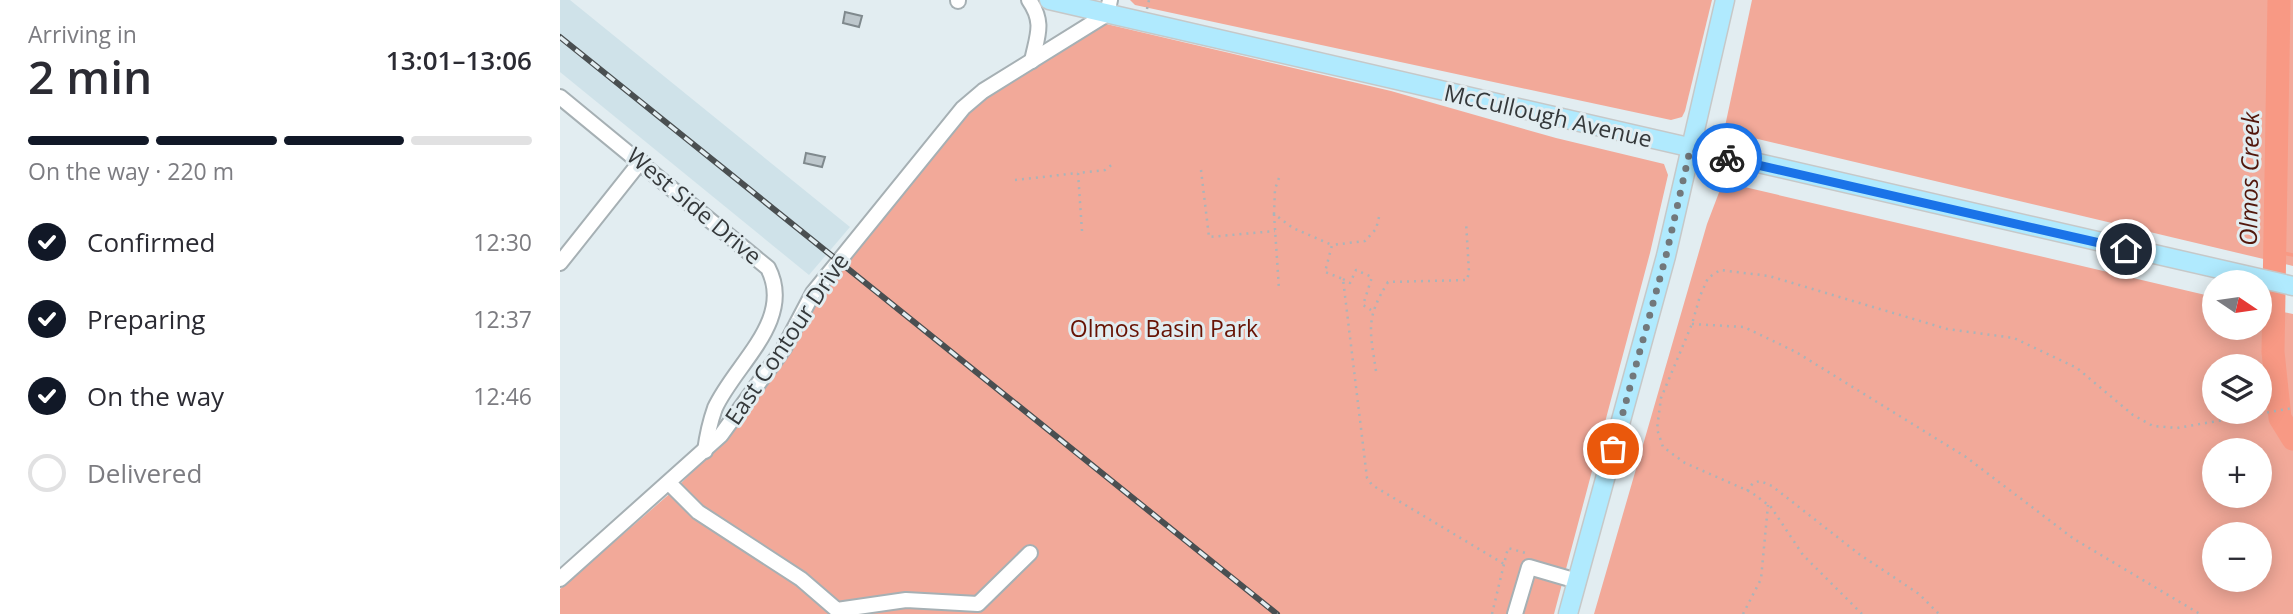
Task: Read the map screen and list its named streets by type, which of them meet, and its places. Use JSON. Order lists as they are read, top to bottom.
{
  "streets": {
    "main road": ["McCullough Avenue"],
    "street": ["West Side Drive", "East Contour Drive"]
  },
  "crossings": [
    ["McCullough Avenue", "East Contour Drive"],
    ["West Side Drive", "East Contour Drive"]
  ],
  "water": ["Olmos Creek"],
  "parks": ["Olmos Basin Park"],
  "north": "right",
  "page": {
    "heading": ["2 min", "Arriving in", "13:01–13:06"],
    "bar": "On the way · 220 m",
    "list": [
      ["Confirmed", "12:30"],
      ["Preparing", "12:37"],
      ["On the way", "12:46"],
      "Delivered"
    ],
    "map_buttons": ["+", "−"]
  }
}
